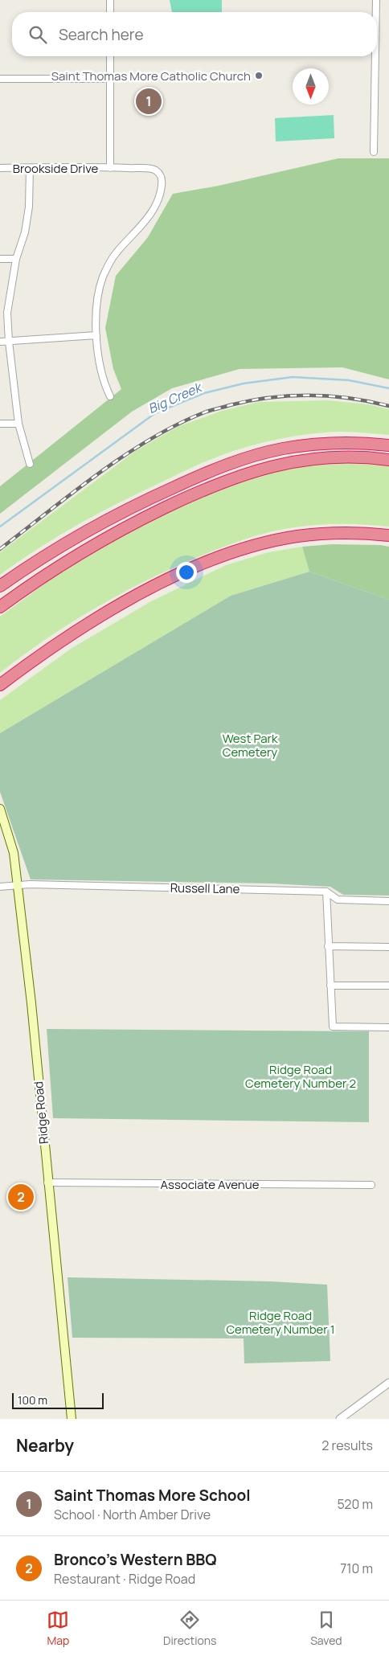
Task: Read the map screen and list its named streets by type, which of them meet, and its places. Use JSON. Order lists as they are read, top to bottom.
{
  "streets": {
    "main road": ["Ridge Road"],
    "street": ["Brookside Drive", "Russell Lane", "Associate Avenue"]
  },
  "crossings": [
    ["Russell Lane", "Ridge Road"],
    ["Ridge Road", "Associate Avenue"]
  ],
  "water": ["Big Creek"],
  "parks": ["West Park Cemetery", "Ridge Road Cemetery Number 2", "Ridge Road Cemetery Number 1"],
  "places": ["Saint Thomas More Catholic Church"],
  "scale_bar": "100 m",
  "north": "bottom",
  "page": {
    "search": "Search here",
    "pins": ["1", "2"],
    "scale": "100 m",
    "heading": ["Nearby", "2 results"],
    "list": [
      {
        "mark": "1",
        "name": "Saint Thomas More School",
        "note": "School · North Amber Drive",
        "value": "520 m"
      },
      {
        "mark": "2",
        "name": "Bronco’s Western BBQ",
        "note": "Restaurant · Ridge Road",
        "value": "710 m"
      }
    ],
    "nav": ["Map", "Directions", "Saved"]
  }
}
